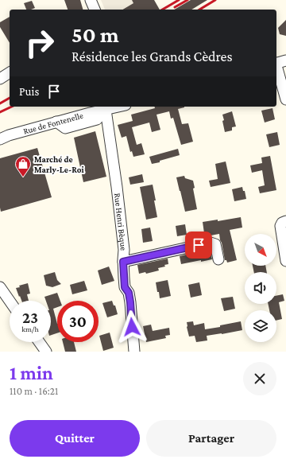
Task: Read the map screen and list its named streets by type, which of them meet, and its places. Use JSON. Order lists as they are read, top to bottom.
{
  "streets": {
    "street": ["Rue de Fontenelle", "Rue Henri Bèque"]
  },
  "crossings": [
    ["Rue de Fontenelle", "Rue Henri Bèque"]
  ],
  "places": {
    "shop": ["Marché de Marly-Le-Roi"]
  },
  "north": "bottom right",
  "page": {
    "turn": ["50 m", "Résidence les Grands Cèdres"],
    "then": "Puis",
    "speed": "23 km/h",
    "limit": "30",
    "heading": ["1 min", "110 m · 16:21"],
    "buttons": ["Quitter", "Partager"]
  }
}
